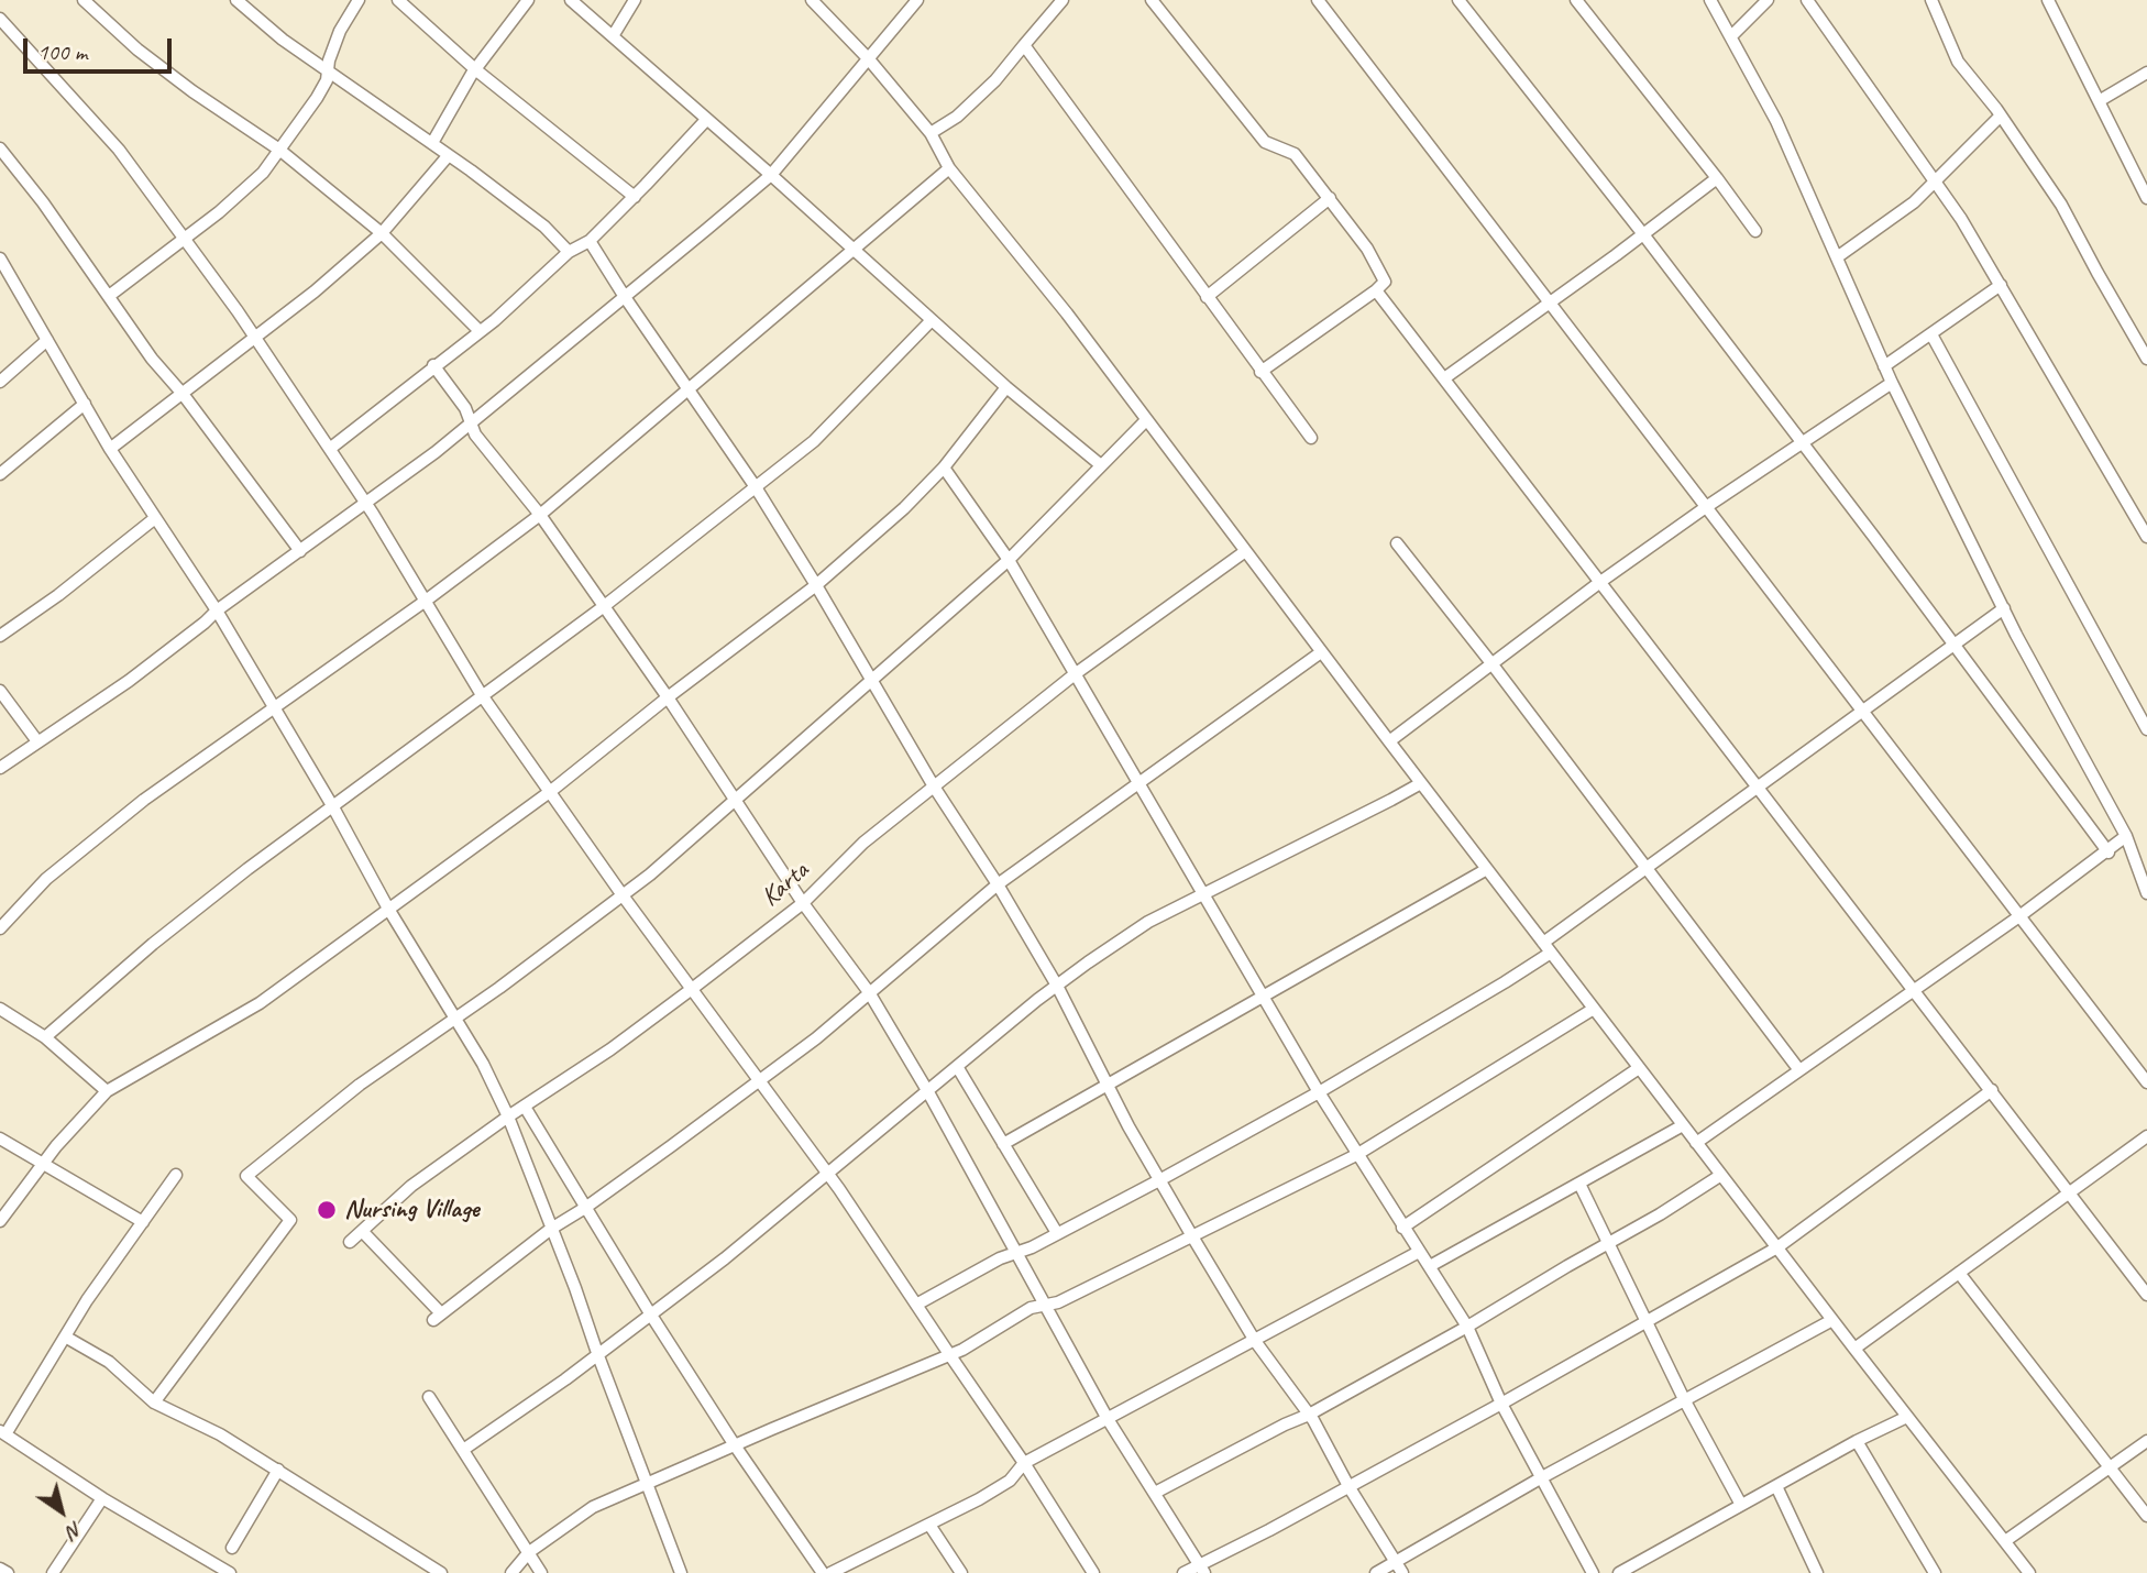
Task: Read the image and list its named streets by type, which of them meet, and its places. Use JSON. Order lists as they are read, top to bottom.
{
  "streets": {
    "street": ["Karta"]
  },
  "places": ["Nursing Village"],
  "scale_bar": "100 m",
  "north": "bottom right"
}
